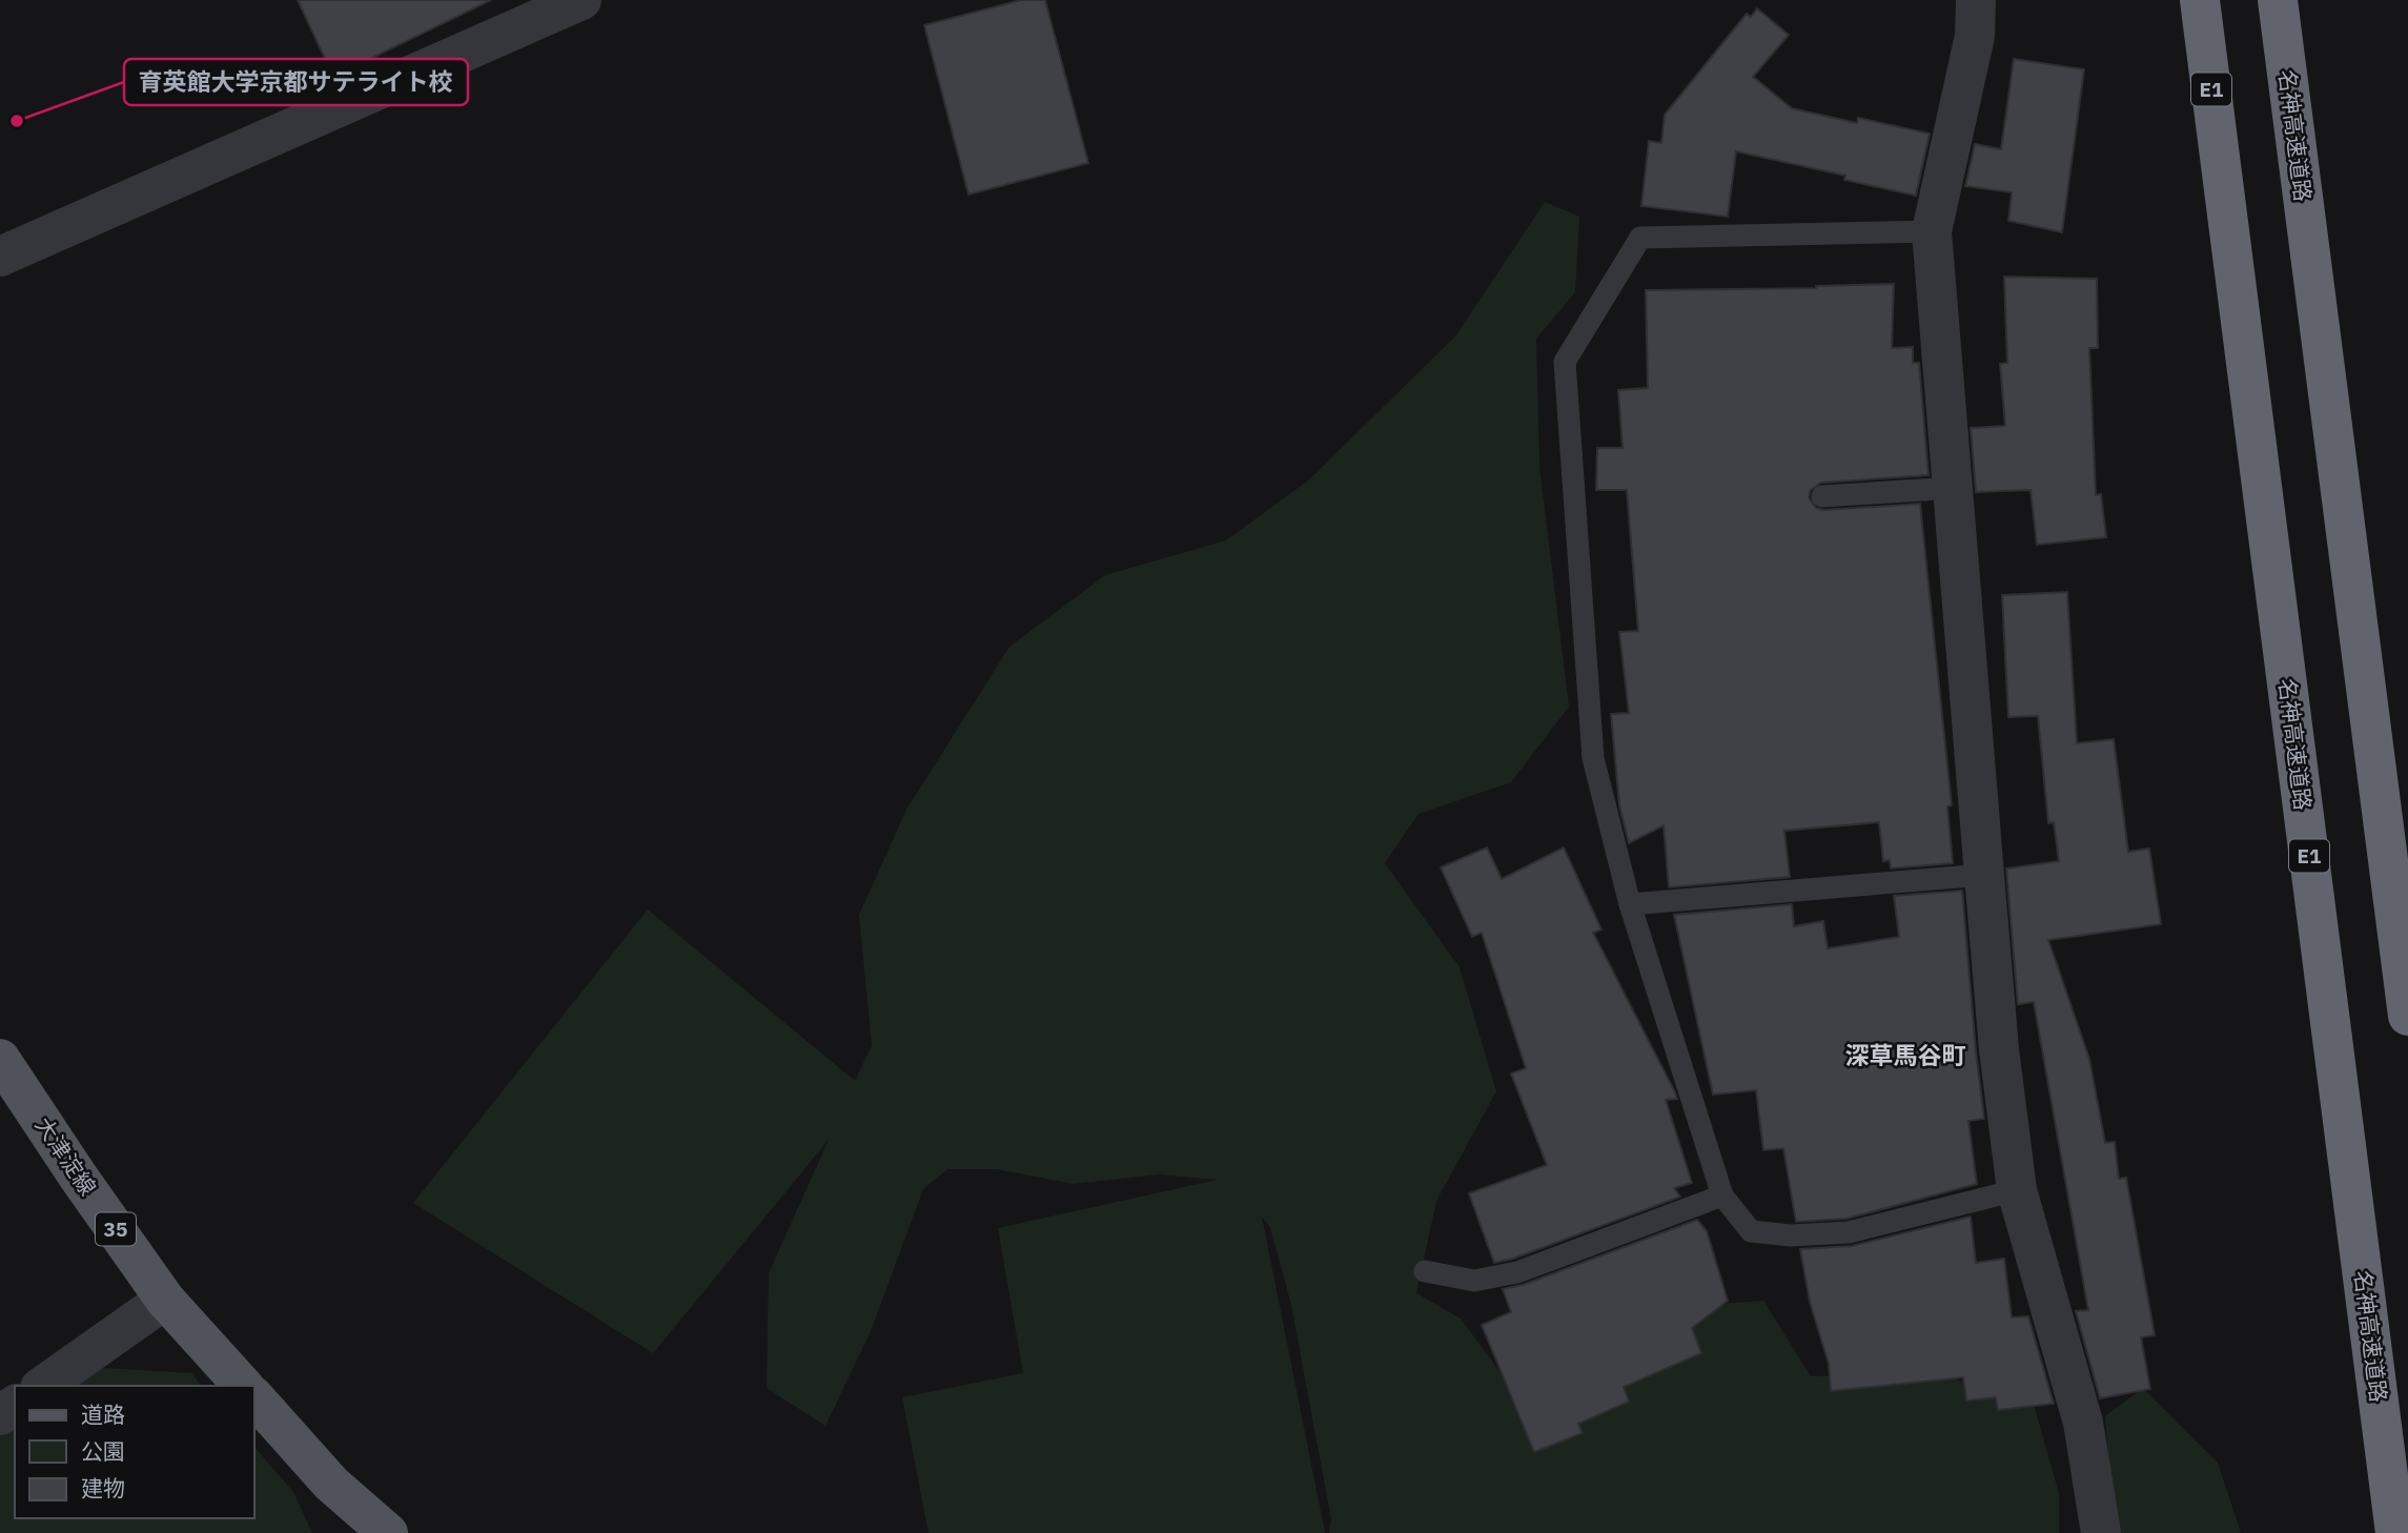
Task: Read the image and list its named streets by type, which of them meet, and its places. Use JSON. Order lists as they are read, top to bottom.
{
  "streets": {
    "highway": ["E1", "名神高速道路"],
    "main road": ["大津淀線", "35"]
  },
  "districts": ["深草馬谷町"],
  "places": ["育英館大学京都サテライト校"],
  "legend": ["道路", "公園", "建物"]
}
